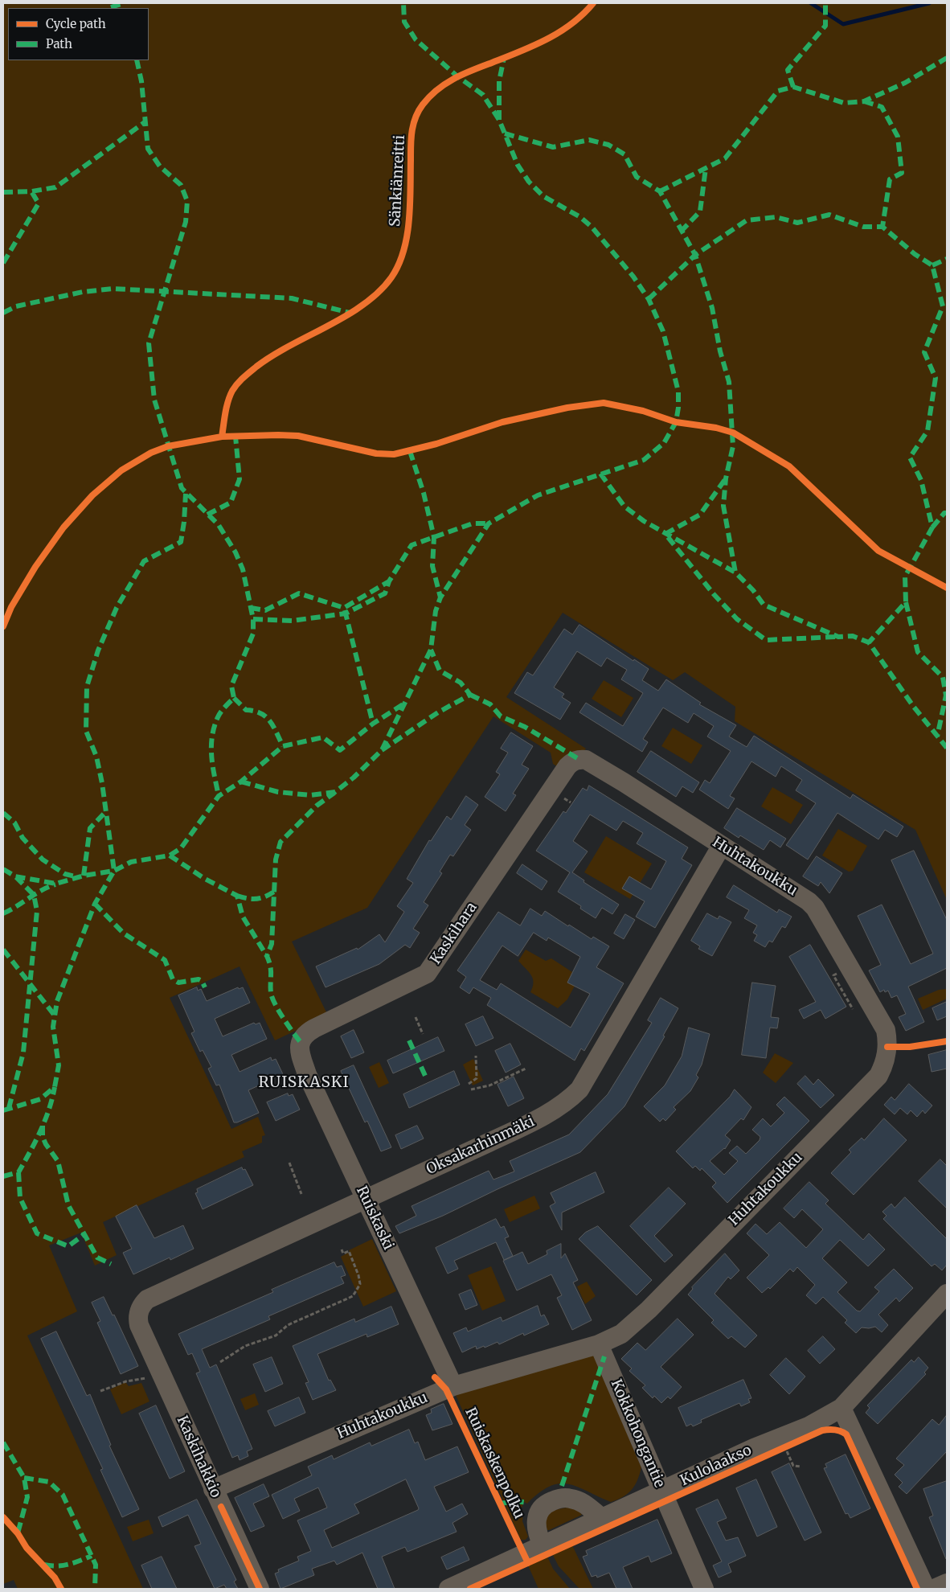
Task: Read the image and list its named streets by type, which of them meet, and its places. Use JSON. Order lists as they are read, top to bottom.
{
  "streets": {
    "street": [
      "Huhtakoukku",
      "Kaskihara",
      "Oksakarhinmäki",
      "Ruiskaski",
      "Kokkohongantie",
      "Kaskihakkio",
      "Kulolaakso"
    ],
    "cycle path": ["Sänkiänreitti", "Ruiskaskenpolku"]
  },
  "crossings": [
    ["Huhtakoukku", "Kaskihara"],
    ["Huhtakoukku", "Oksakarhinmäki"],
    ["Huhtakoukku", "Ruiskaski"],
    ["Huhtakoukku", "Kokkohongantie"],
    ["Huhtakoukku", "Kaskihakkio"],
    ["Kaskihara", "Ruiskaski"],
    ["Oksakarhinmäki", "Ruiskaski"],
    ["Oksakarhinmäki", "Kaskihakkio"],
    ["Kokkohongantie", "Kulolaakso"]
  ],
  "districts": ["RUISKASKI"],
  "legend": ["Cycle path", "Path"]
}
